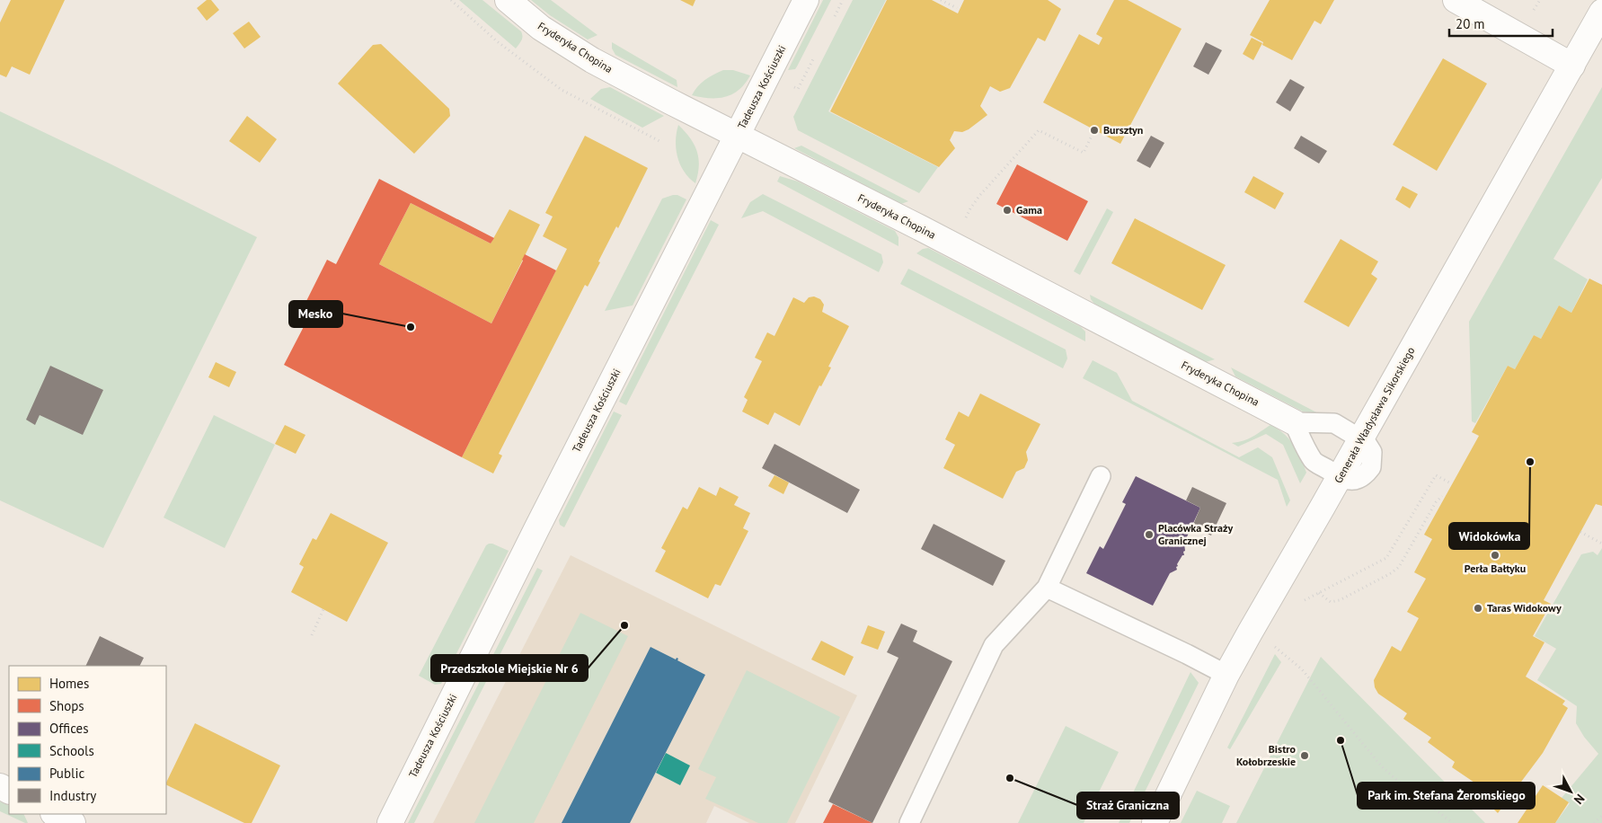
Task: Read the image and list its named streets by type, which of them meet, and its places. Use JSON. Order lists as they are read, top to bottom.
{
  "streets": {
    "street": ["Fryderyka Chopina", "Tadeusza Kościuszki", "Generała Władysława Sikorskiego"]
  },
  "crossings": [
    ["Fryderyka Chopina", "Tadeusza Kościuszki"],
    ["Fryderyka Chopina", "Generała Władysława Sikorskiego"]
  ],
  "places": [
    "Bursztyn",
    "Gama",
    "Mesko",
    "Widokówka",
    "Placówka Straży Granicznej",
    "Perła Bałtyku",
    "Taras Widokowy",
    "Przedszkole Miejskie Nr 6",
    "Park im. Stefana Żeromskiego",
    "Bistro Kołobrzeskie",
    "Straż Graniczna"
  ],
  "legend": [
    "Homes",
    "Shops",
    "Offices",
    "Schools",
    "Public",
    "Industry"
  ],
  "scale_bar": "20 m",
  "north": "bottom right"
}
